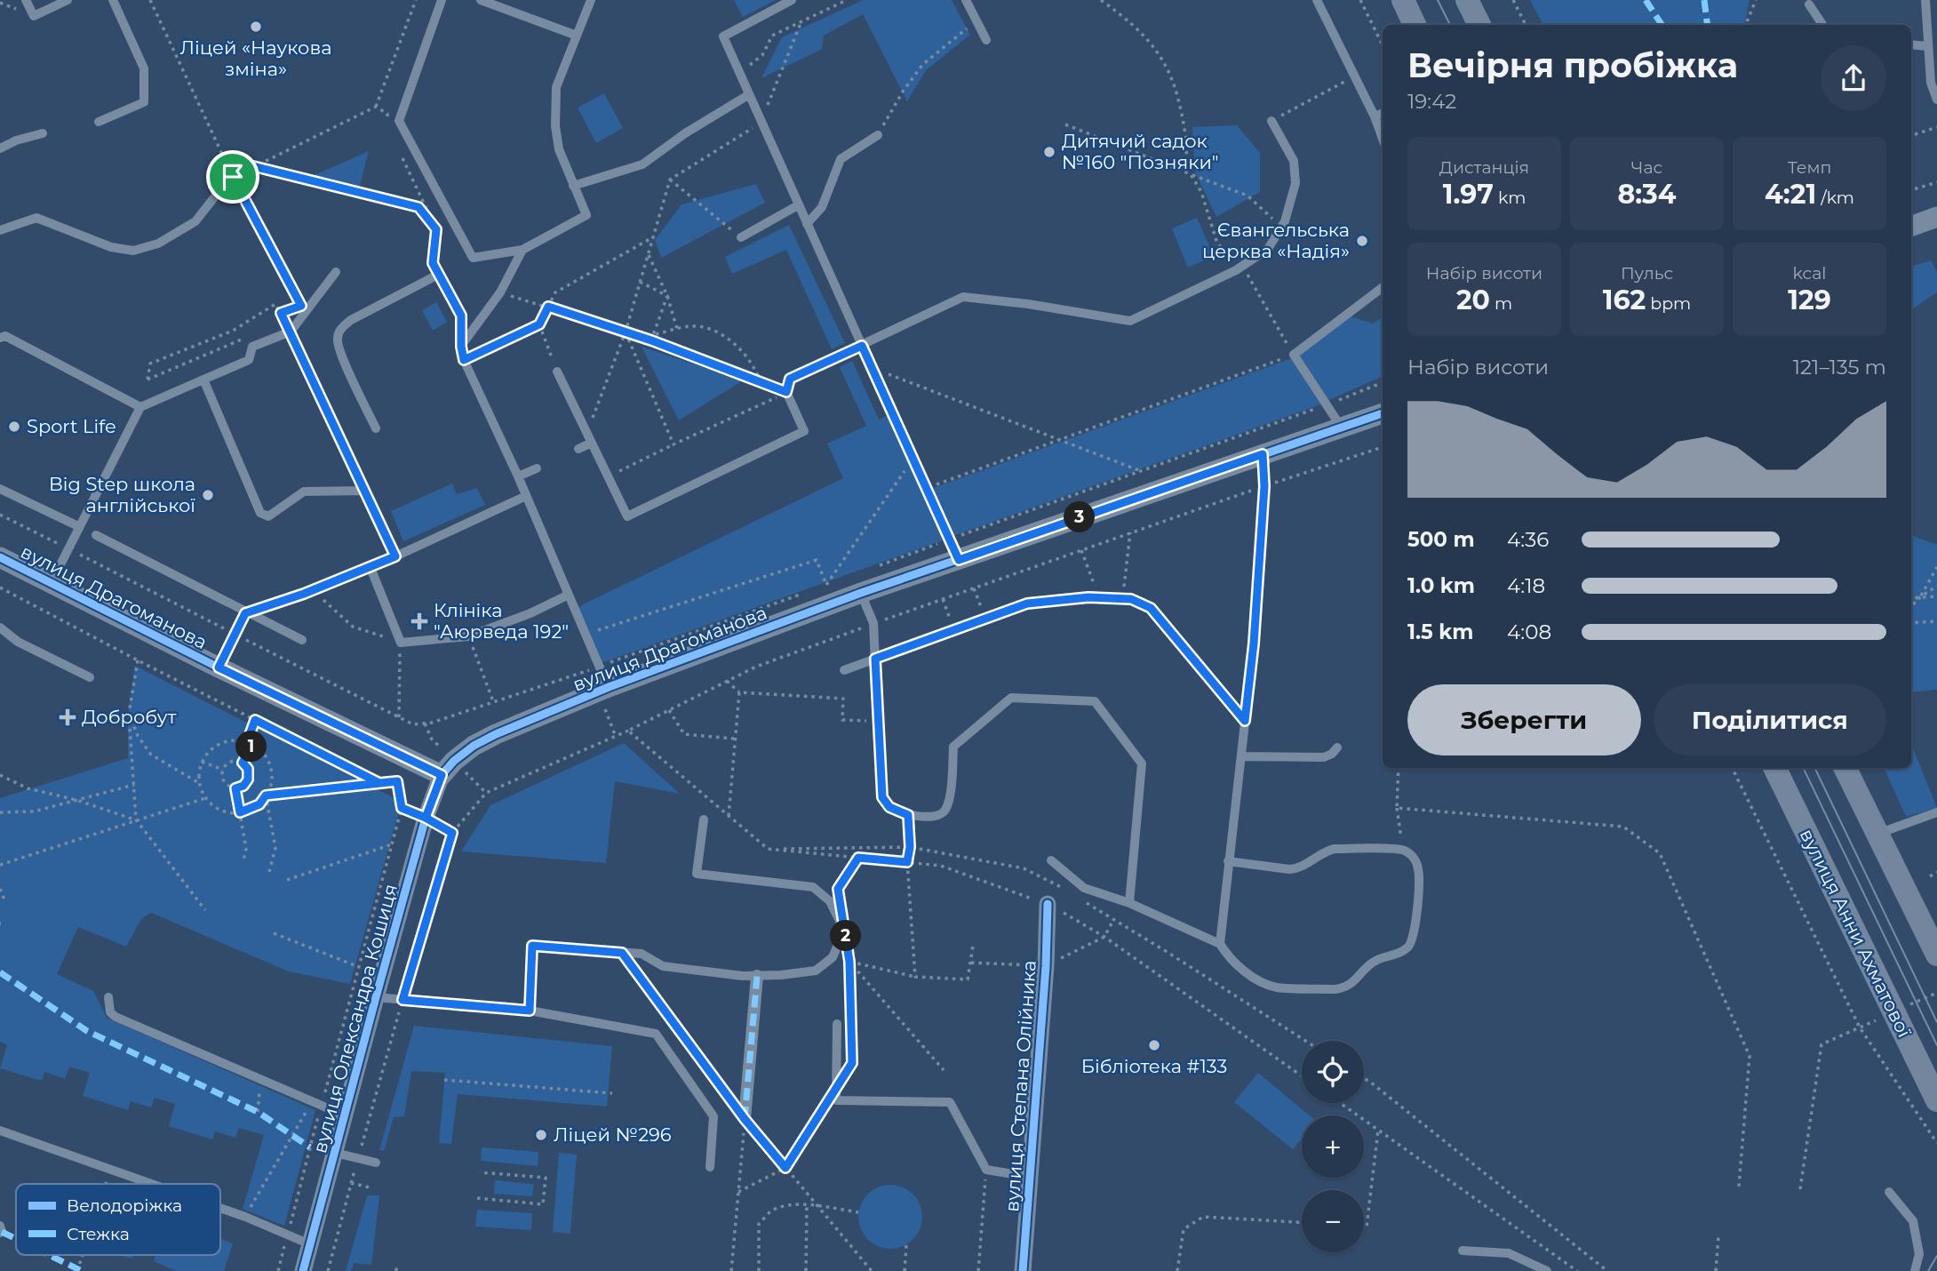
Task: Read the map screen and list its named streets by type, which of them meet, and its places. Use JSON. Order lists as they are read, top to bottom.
{
  "streets": {
    "main road": ["вулиця Анни Ахматової"],
    "street": ["вулиця Драгоманова", "вулиця Олександра Кошиця", "вулиця Степана Олійника"]
  },
  "crossings": [
    ["вулиця Драгоманова", "вулиця Олександра Кошиця"]
  ],
  "places": {
    "other": [
      "Ліцей «Наукова зміна»",
      "Дитячий садок №160 \"Позняки\"",
      "Євангельська церква «Надія»",
      "Sport Life",
      "Big Step школа англiйськоï",
      "Бібліотека #133",
      "Ліцей №296"
    ],
    "health": ["Клініка \"Аюрведа 192\"", "Добробут"]
  },
  "legend": ["Велодоріжка", "Стежка"],
  "page": {
    "heading": ["Вечірня пробіжка", "19:42"],
    "stats": [
      ["Дистанція", "1.97 km"],
      ["Час", "8:34"],
      ["Темп", "4:21 /km"],
      ["Набір висоти", "20 m"],
      ["Пульс", "162 bpm"],
      ["kcal", "129"]
    ],
    "chart": ["Набір висоти", "121–135 m"],
    "pins": ["3", "1", "2"],
    "list": [
      {
        "name": "500 m",
        "note": "4:36"
      },
      {
        "name": "1.0 km",
        "note": "4:18"
      },
      {
        "name": "1.5 km",
        "note": "4:08"
      }
    ],
    "buttons": ["Зберегти", "Поділитися"],
    "map_buttons": ["+", "−"]
  }
}
